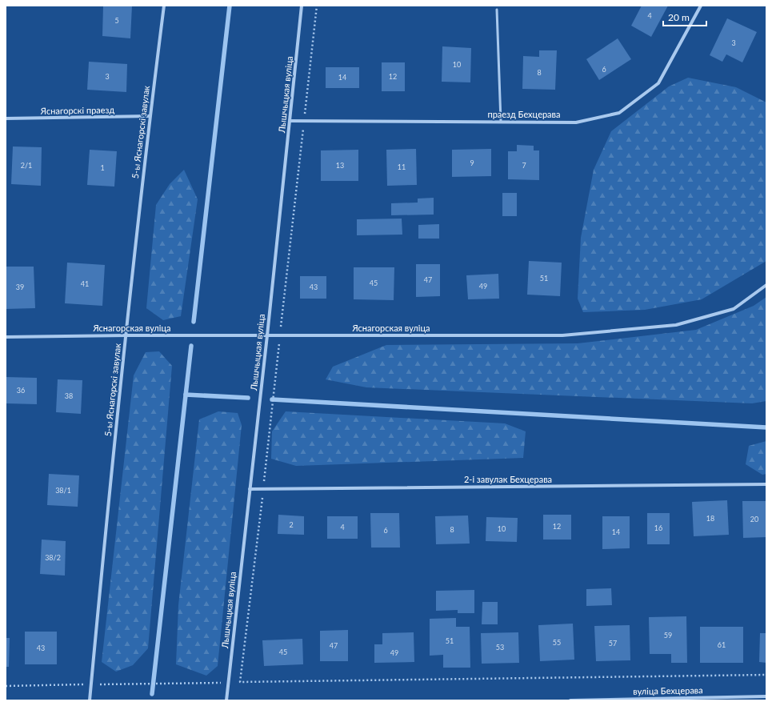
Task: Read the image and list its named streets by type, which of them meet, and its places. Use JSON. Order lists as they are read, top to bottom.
{
  "streets": {
    "street": [
      "Лышчыцкая вуліца",
      "Яснагорскі праезд",
      "праезд Бехцерава",
      "5-ы Яснагорскі завулак",
      "Яснагорская вуліца",
      "2-і завулак Бехцерава",
      "вуліца Бехцерава"
    ]
  },
  "crossings": [
    ["Лышчыцкая вуліца", "праезд Бехцерава"],
    ["Лышчыцкая вуліца", "Яснагорская вуліца"],
    ["Лышчыцкая вуліца", "2-і завулак Бехцерава"],
    ["Яснагорскі праезд", "5-ы Яснагорскі завулак"],
    ["5-ы Яснагорскі завулак", "Яснагорская вуліца"]
  ],
  "house_numbers": [
    "4",
    "5",
    "3",
    "10",
    "6",
    "8",
    "3",
    "12",
    "14",
    "9",
    "2/1",
    "13",
    "7",
    "11",
    "1",
    "51",
    "47",
    "45",
    "41",
    "49",
    "39",
    "43",
    "36",
    "38",
    "38/1",
    "18",
    "20",
    "2",
    "12",
    "4",
    "16",
    "10",
    "8",
    "6",
    "14",
    "38/2",
    "59",
    "51",
    "55",
    "57",
    "61",
    "47",
    "53",
    "43",
    "45",
    "49"
  ],
  "scale_bar": "20 m"
}
